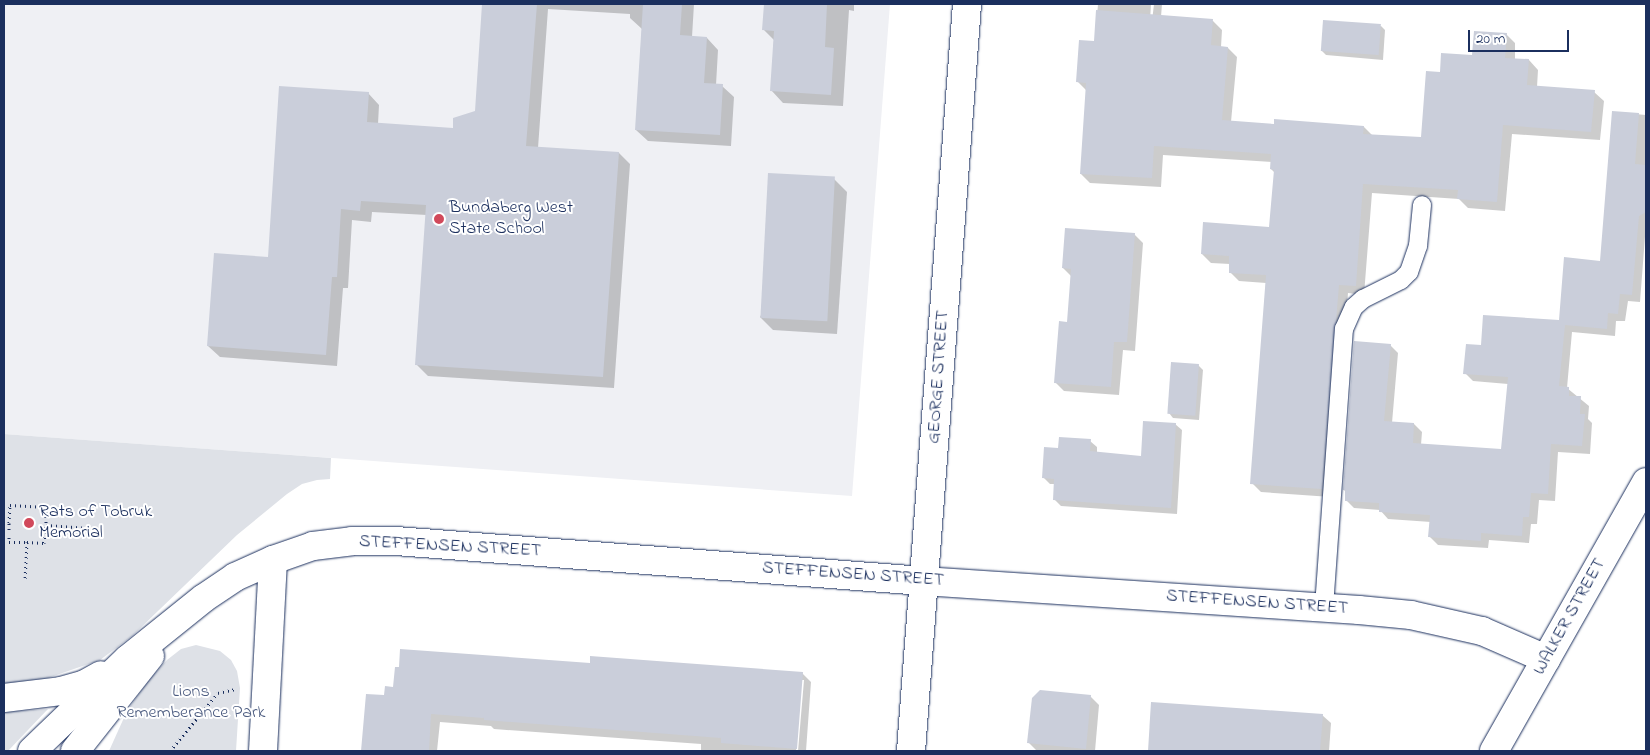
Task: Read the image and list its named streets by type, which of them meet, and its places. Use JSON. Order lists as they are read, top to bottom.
{
  "streets": {
    "street": ["GEORGE STREET", "STEFFENSEN STREET", "WALKER STREET"]
  },
  "crossings": [
    ["GEORGE STREET", "STEFFENSEN STREET"],
    ["STEFFENSEN STREET", "WALKER STREET"]
  ],
  "parks": ["Lions Rememberance Park"],
  "places": ["Bundaberg West State School", "Rats of Tobruk Memorial"],
  "scale_bar": "20 m"
}
